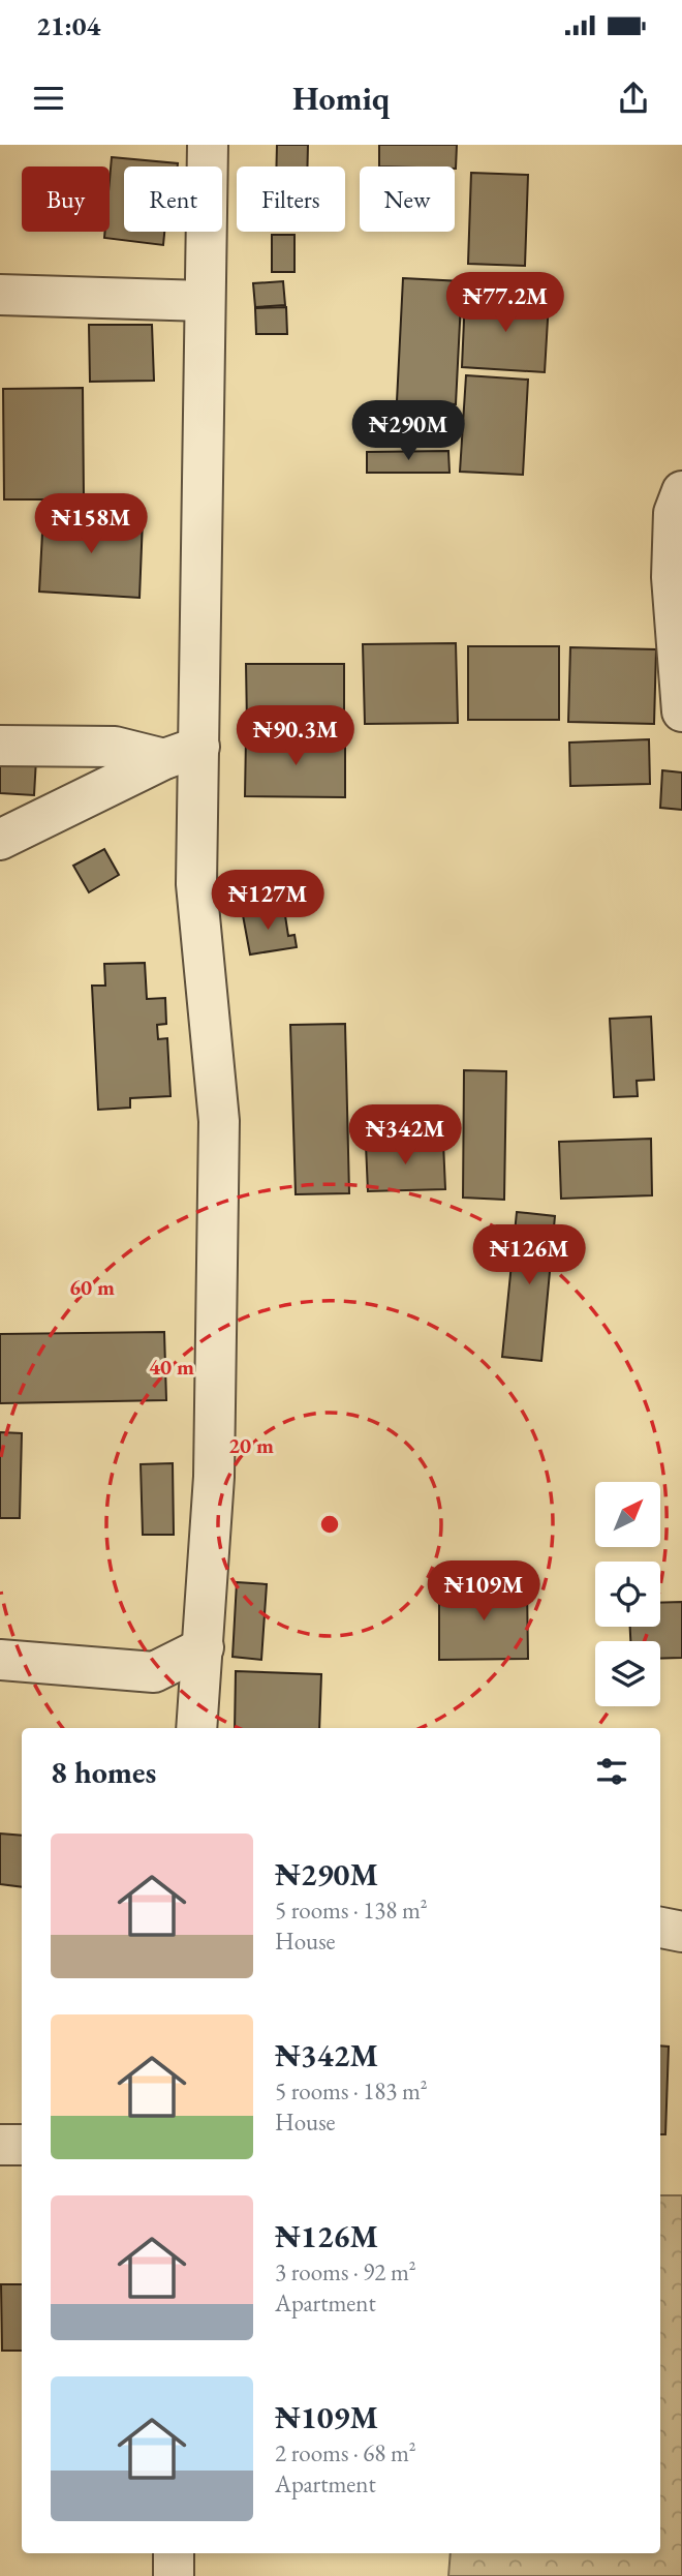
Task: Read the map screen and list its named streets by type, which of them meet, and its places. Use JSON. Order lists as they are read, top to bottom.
{
  "north": "top right",
  "page": {
    "status": "21:04",
    "header": "Homiq",
    "chip": [
      "Buy",
      "Rent",
      "Filters",
      "New"
    ],
    "price": [
      "₦77.2M",
      "₦290M",
      "₦158M",
      "₦90.3M",
      "₦127M",
      "₦342M",
      "₦126M",
      "₦109M"
    ],
    "heading": "8 homes",
    "list": [
      {
        "name": "₦290M",
        "note": "5 rooms · 138 m² · House"
      },
      {
        "name": "₦342M",
        "note": "5 rooms · 183 m² · House"
      },
      {
        "name": "₦126M",
        "note": "3 rooms · 92 m² · Apartment"
      },
      {
        "name": "₦109M",
        "note": "2 rooms · 68 m² · Apartment"
      }
    ]
  },
  "rings": ["60 m", "40 m", "20 m"]
}
